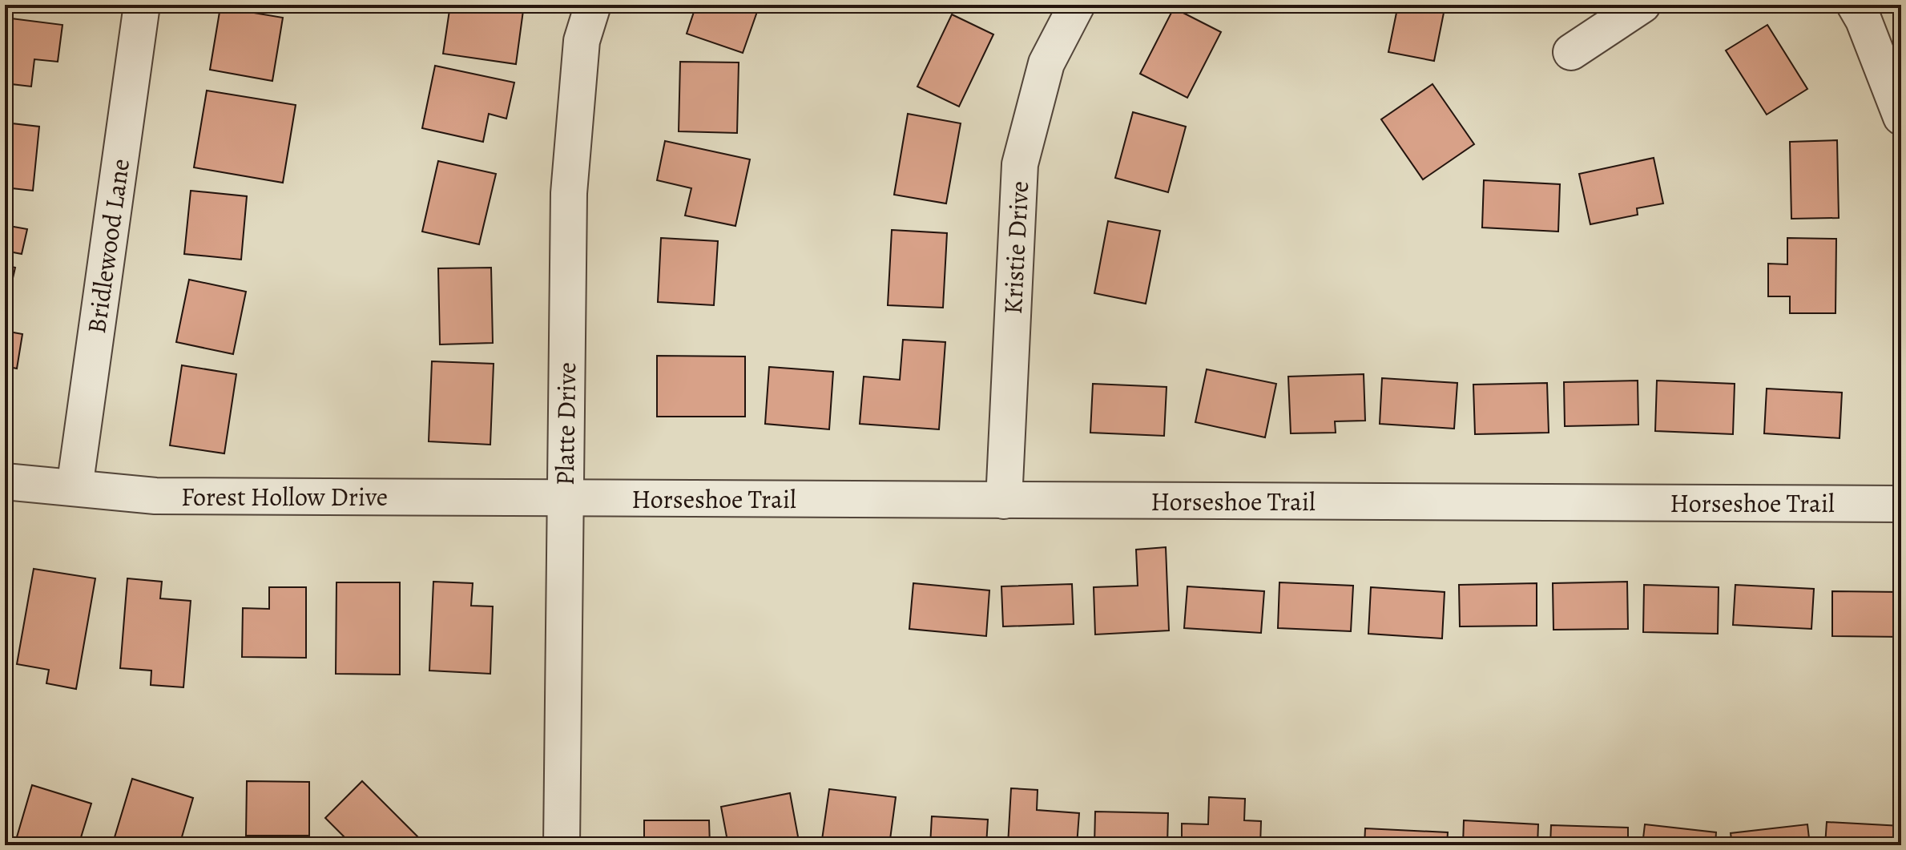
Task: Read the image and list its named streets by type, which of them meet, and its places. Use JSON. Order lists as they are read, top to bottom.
{
  "streets": {
    "street": [
      "Bridlewood Lane",
      "Kristie Drive",
      "Platte Drive",
      "Forest Hollow Drive",
      "Horseshoe Trail"
    ]
  },
  "crossings": [
    ["Bridlewood Lane", "Forest Hollow Drive"],
    ["Kristie Drive", "Horseshoe Trail"],
    ["Platte Drive", "Forest Hollow Drive"],
    ["Platte Drive", "Horseshoe Trail"],
    ["Forest Hollow Drive", "Horseshoe Trail"]
  ]
}
